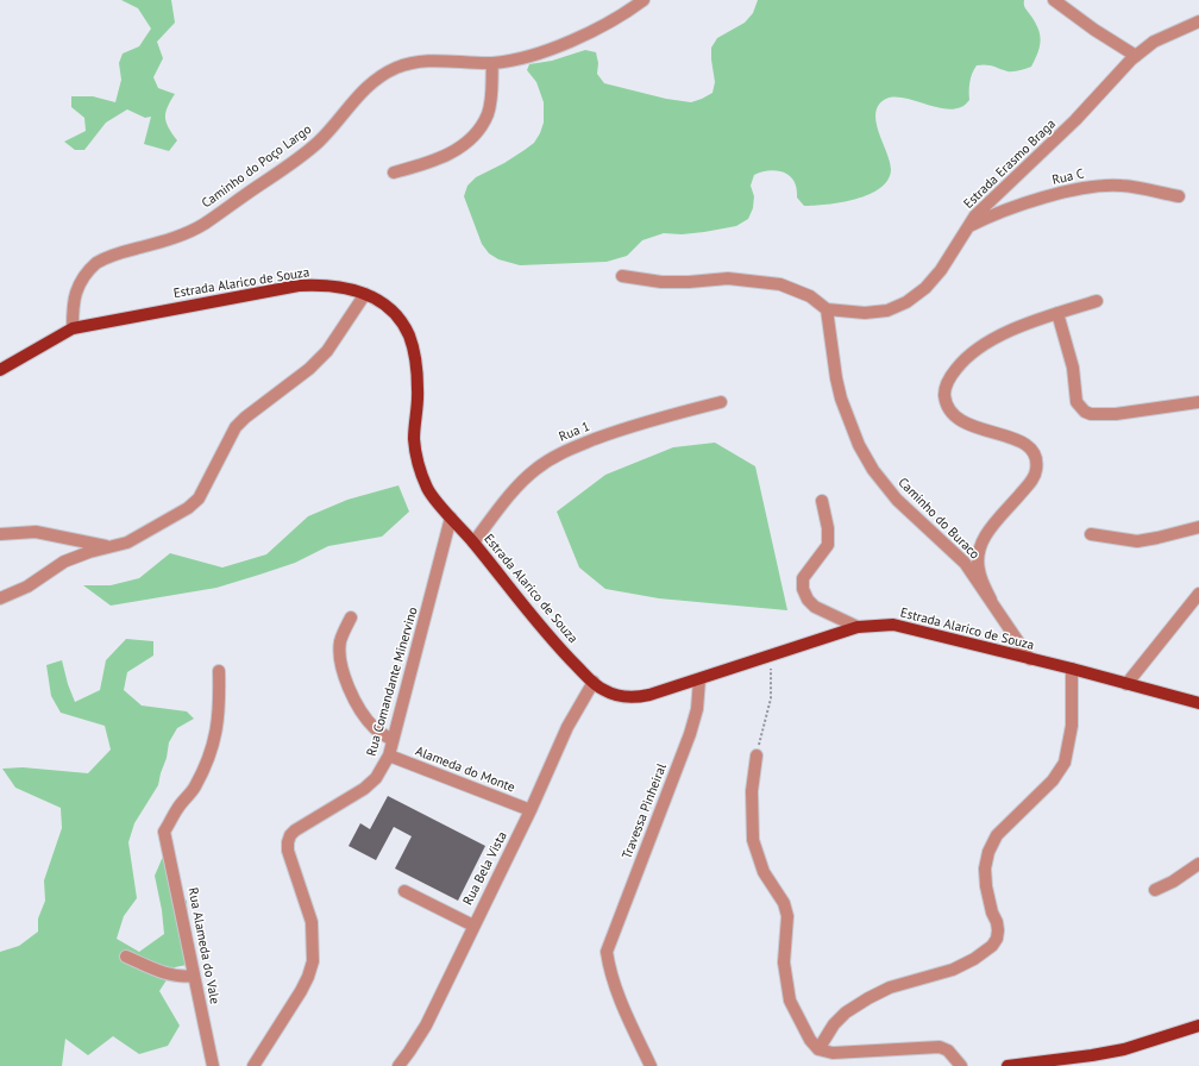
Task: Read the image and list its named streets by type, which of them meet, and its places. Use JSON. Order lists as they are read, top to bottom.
{
  "streets": {
    "main road": ["Estrada Alarico de Souza"],
    "street": [
      "Estrada Erasmo Braga",
      "Caminho do Poço Largo",
      "Rua C",
      "Rua 1",
      "Caminho do Buraco",
      "Rua Comandante Minervino",
      "Alameda do Monte",
      "Travessa Pinheiral",
      "Rua Bela Vista",
      "Rua Alameda do Vale"
    ]
  },
  "crossings": [
    ["Estrada Erasmo Braga", "Rua C"],
    ["Estrada Erasmo Braga", "Caminho do Buraco"],
    ["Caminho do Poço Largo", "Estrada Alarico de Souza"],
    ["Estrada Alarico de Souza", "Rua 1"],
    ["Estrada Alarico de Souza", "Caminho do Buraco"],
    ["Estrada Alarico de Souza", "Rua Comandante Minervino"],
    ["Estrada Alarico de Souza", "Travessa Pinheiral"],
    ["Estrada Alarico de Souza", "Rua Bela Vista"],
    ["Rua Comandante Minervino", "Alameda do Monte"],
    ["Alameda do Monte", "Rua Bela Vista"]
  ]
}
